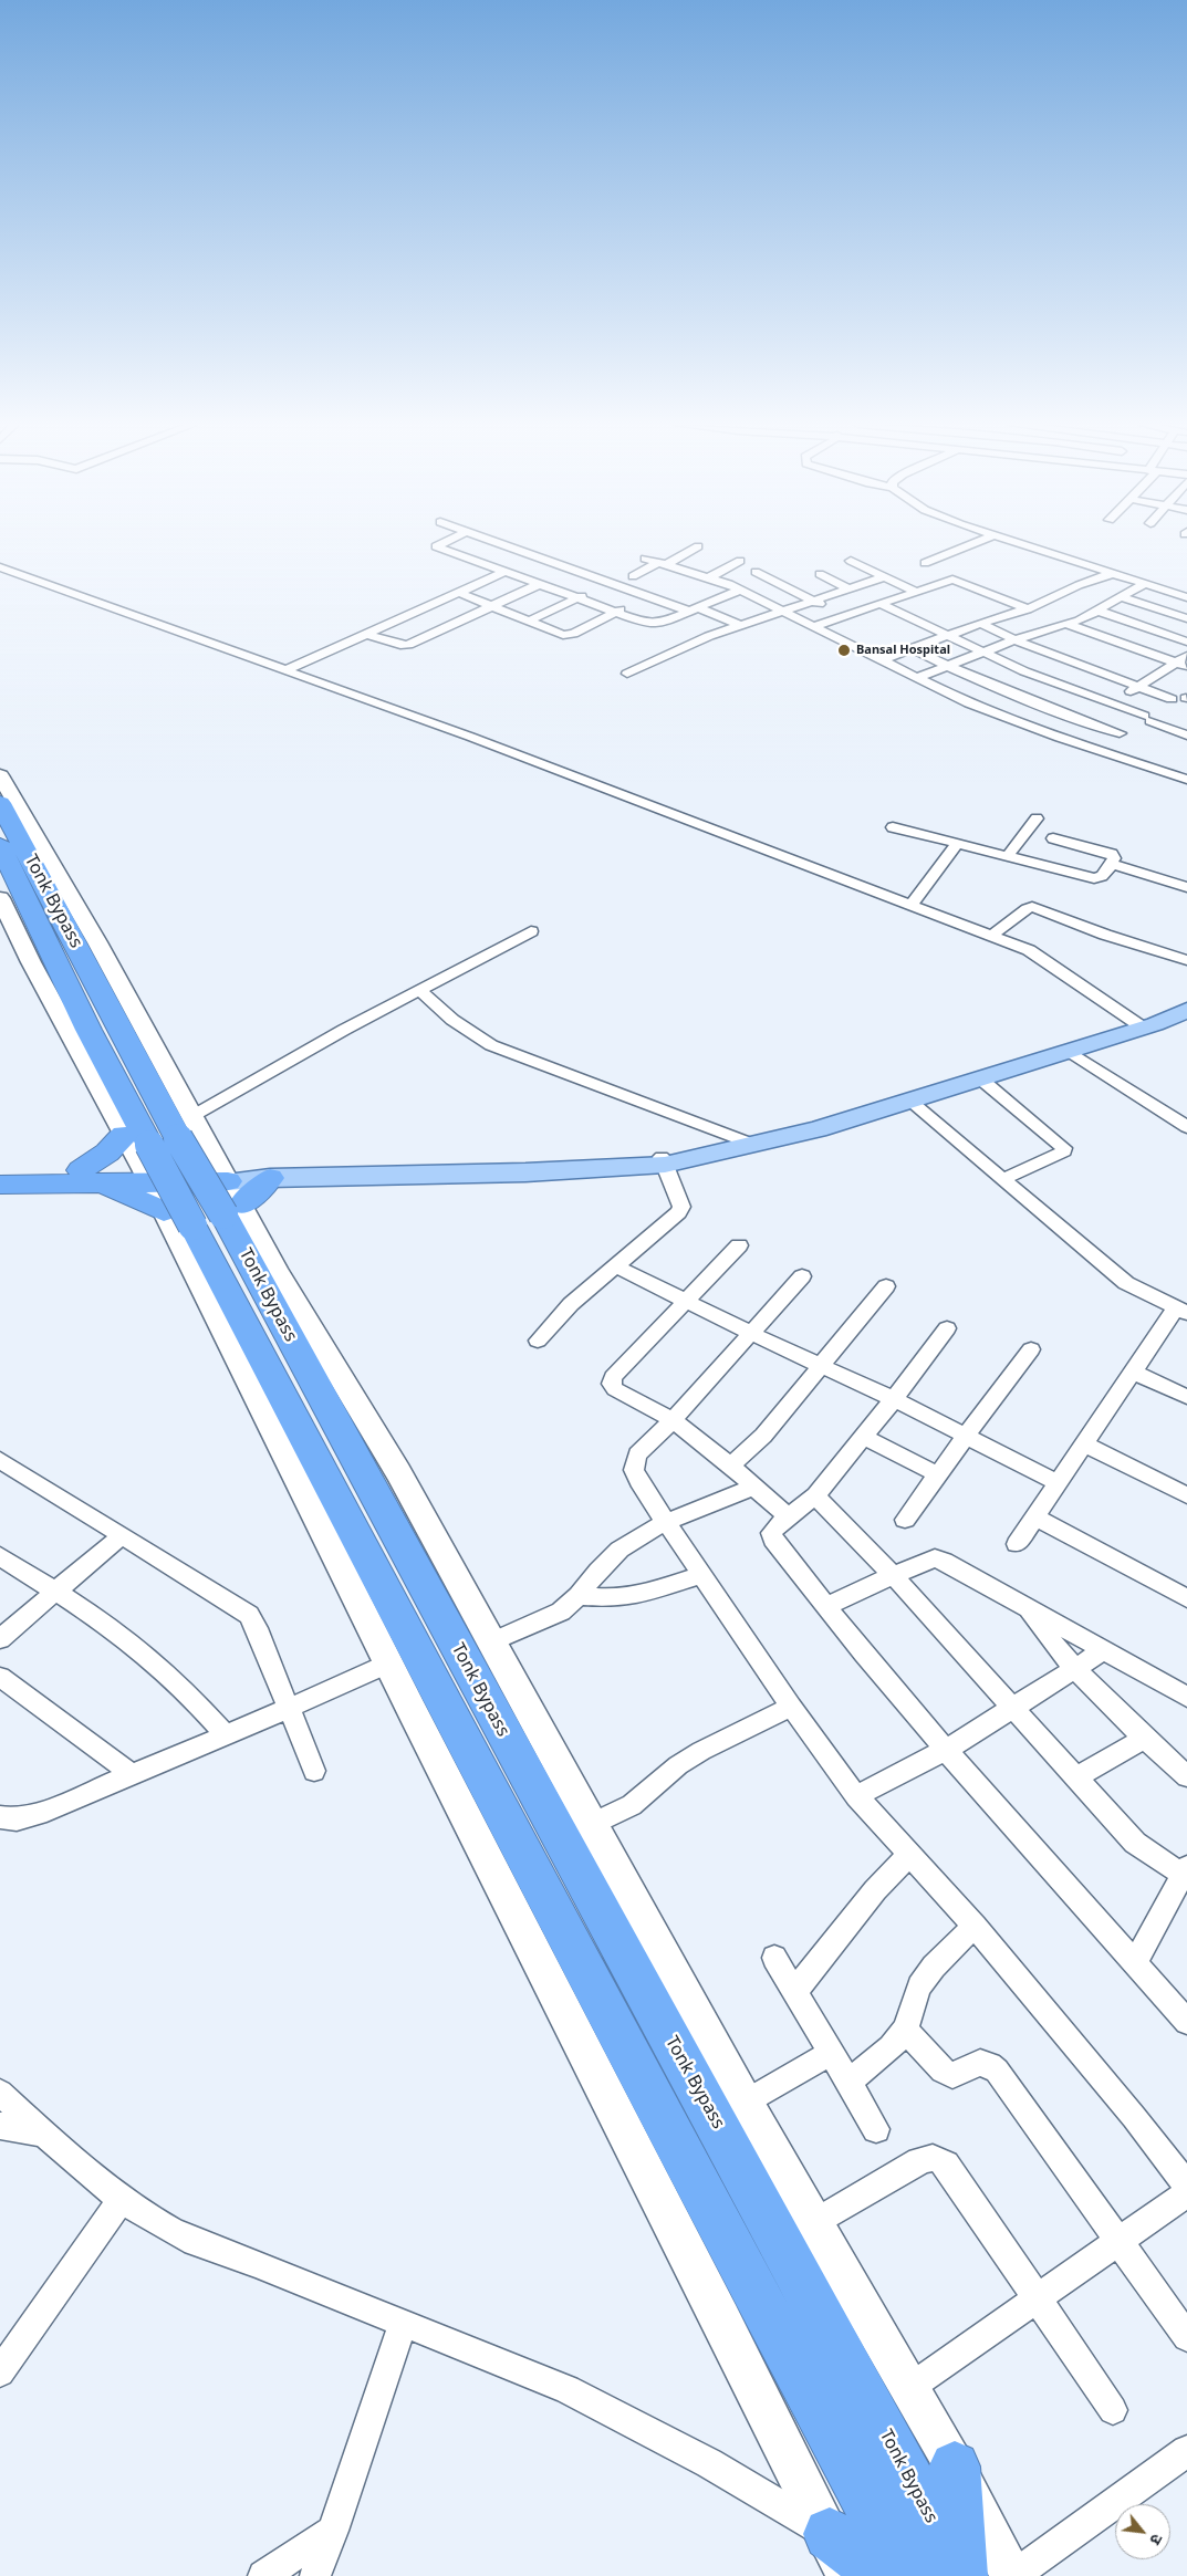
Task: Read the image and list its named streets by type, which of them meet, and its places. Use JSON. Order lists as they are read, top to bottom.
{
  "streets": {
    "highway": ["Tonk Bypass"]
  },
  "places": ["Bansal Hospital"],
  "north": "bottom right"
}
